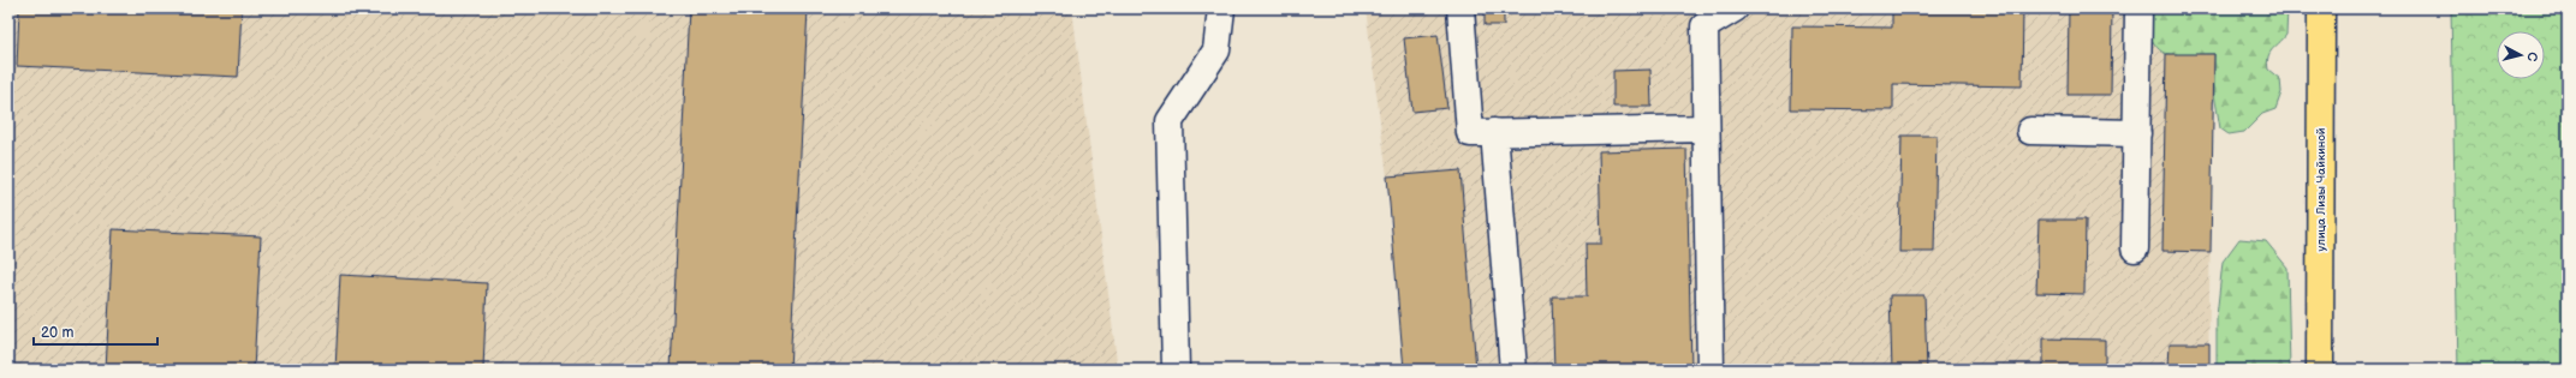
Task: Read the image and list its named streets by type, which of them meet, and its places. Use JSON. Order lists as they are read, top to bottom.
{
  "streets": {
    "main road": ["улица Лизы Чайкиной"]
  },
  "scale_bar": "20 m",
  "north": "right"
}
